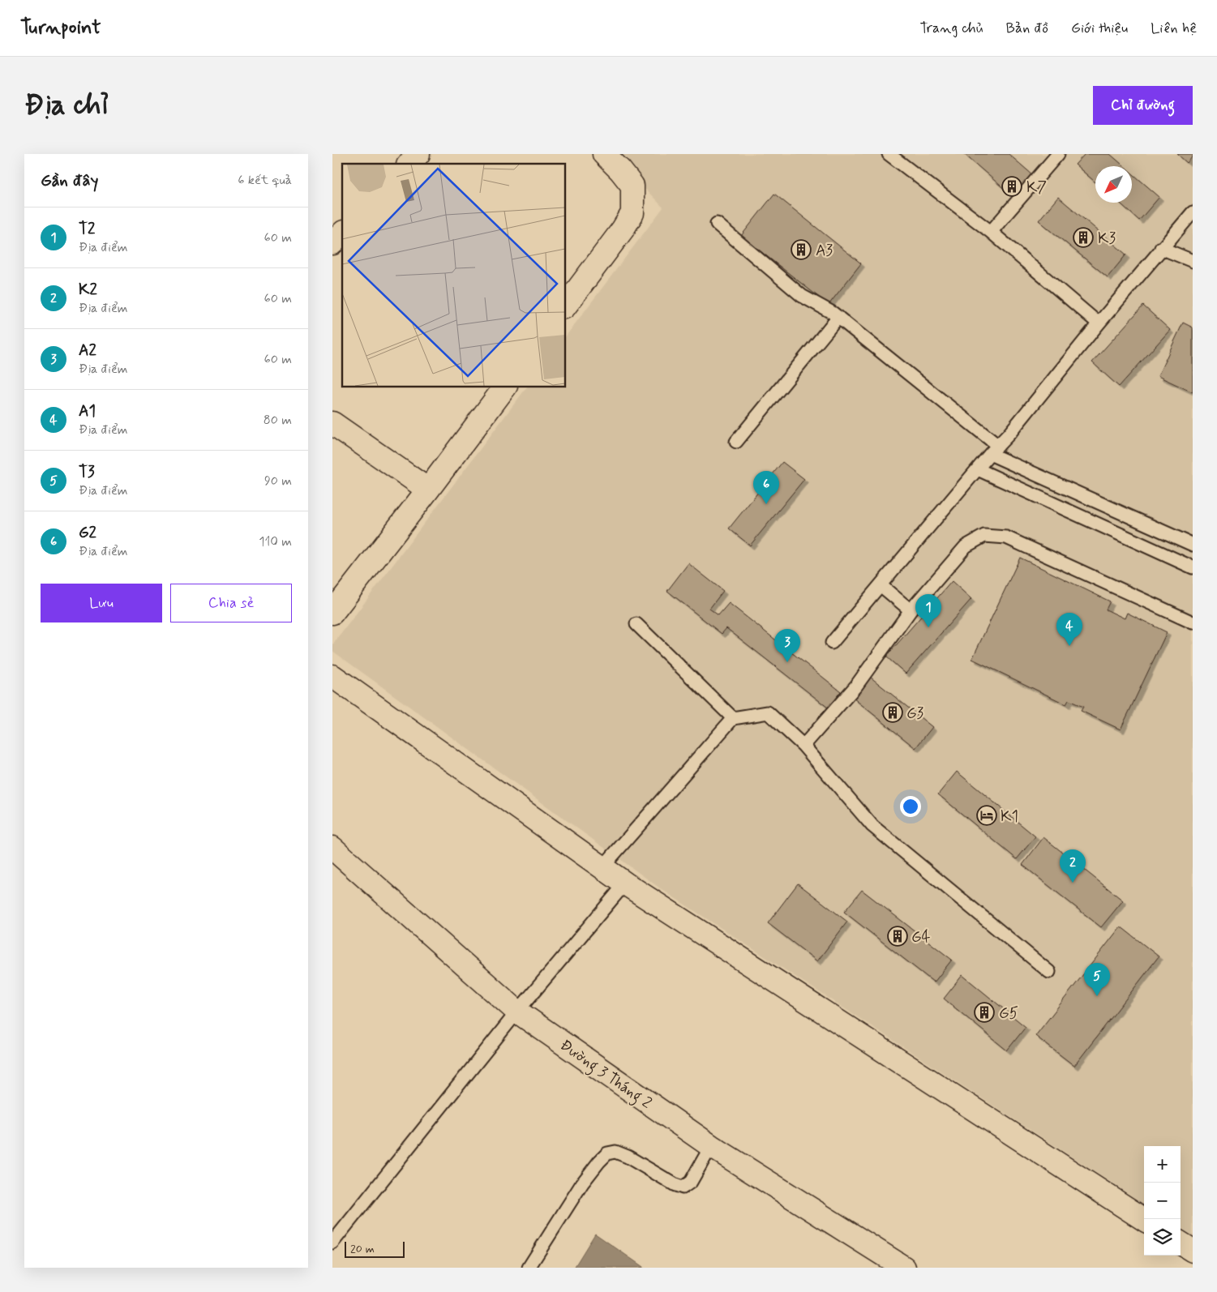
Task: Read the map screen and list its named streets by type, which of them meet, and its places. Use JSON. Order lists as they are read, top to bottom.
{
  "streets": {
    "street": ["Đường 3 Tháng 2"]
  },
  "places": {
    "building": [
      "K7",
      "K3",
      "A3",
      "G3",
      "G4",
      "G5"
    ],
    "hotel": ["K1"]
  },
  "scale_bar": "20 m",
  "north": "bottom left",
  "page": {
    "header": "Turnpoint",
    "nav": [
      "Trang chủ",
      "Bản đồ",
      "Giới thiệu",
      "Liên hệ"
    ],
    "buttons": [
      "Chỉ đường",
      ["Lưu", "Chia sẻ"]
    ],
    "title": "Địa chỉ",
    "heading": ["Gần đây", "6 kết quả"],
    "list": [
      {
        "mark": "1",
        "name": "T2",
        "note": "Địa điểm",
        "value": "60 m"
      },
      {
        "mark": "2",
        "name": "K2",
        "note": "Địa điểm",
        "value": "60 m"
      },
      {
        "mark": "3",
        "name": "A2",
        "note": "Địa điểm",
        "value": "60 m"
      },
      {
        "mark": "4",
        "name": "A1",
        "note": "Địa điểm",
        "value": "80 m"
      },
      {
        "mark": "5",
        "name": "T3",
        "note": "Địa điểm",
        "value": "90 m"
      },
      {
        "mark": "6",
        "name": "G2",
        "note": "Địa điểm",
        "value": "110 m"
      }
    ],
    "pins": [
      "6",
      "1",
      "4",
      "3",
      "2",
      "5"
    ],
    "map_buttons": ["+", "−"],
    "scale": "20 m"
  }
}
